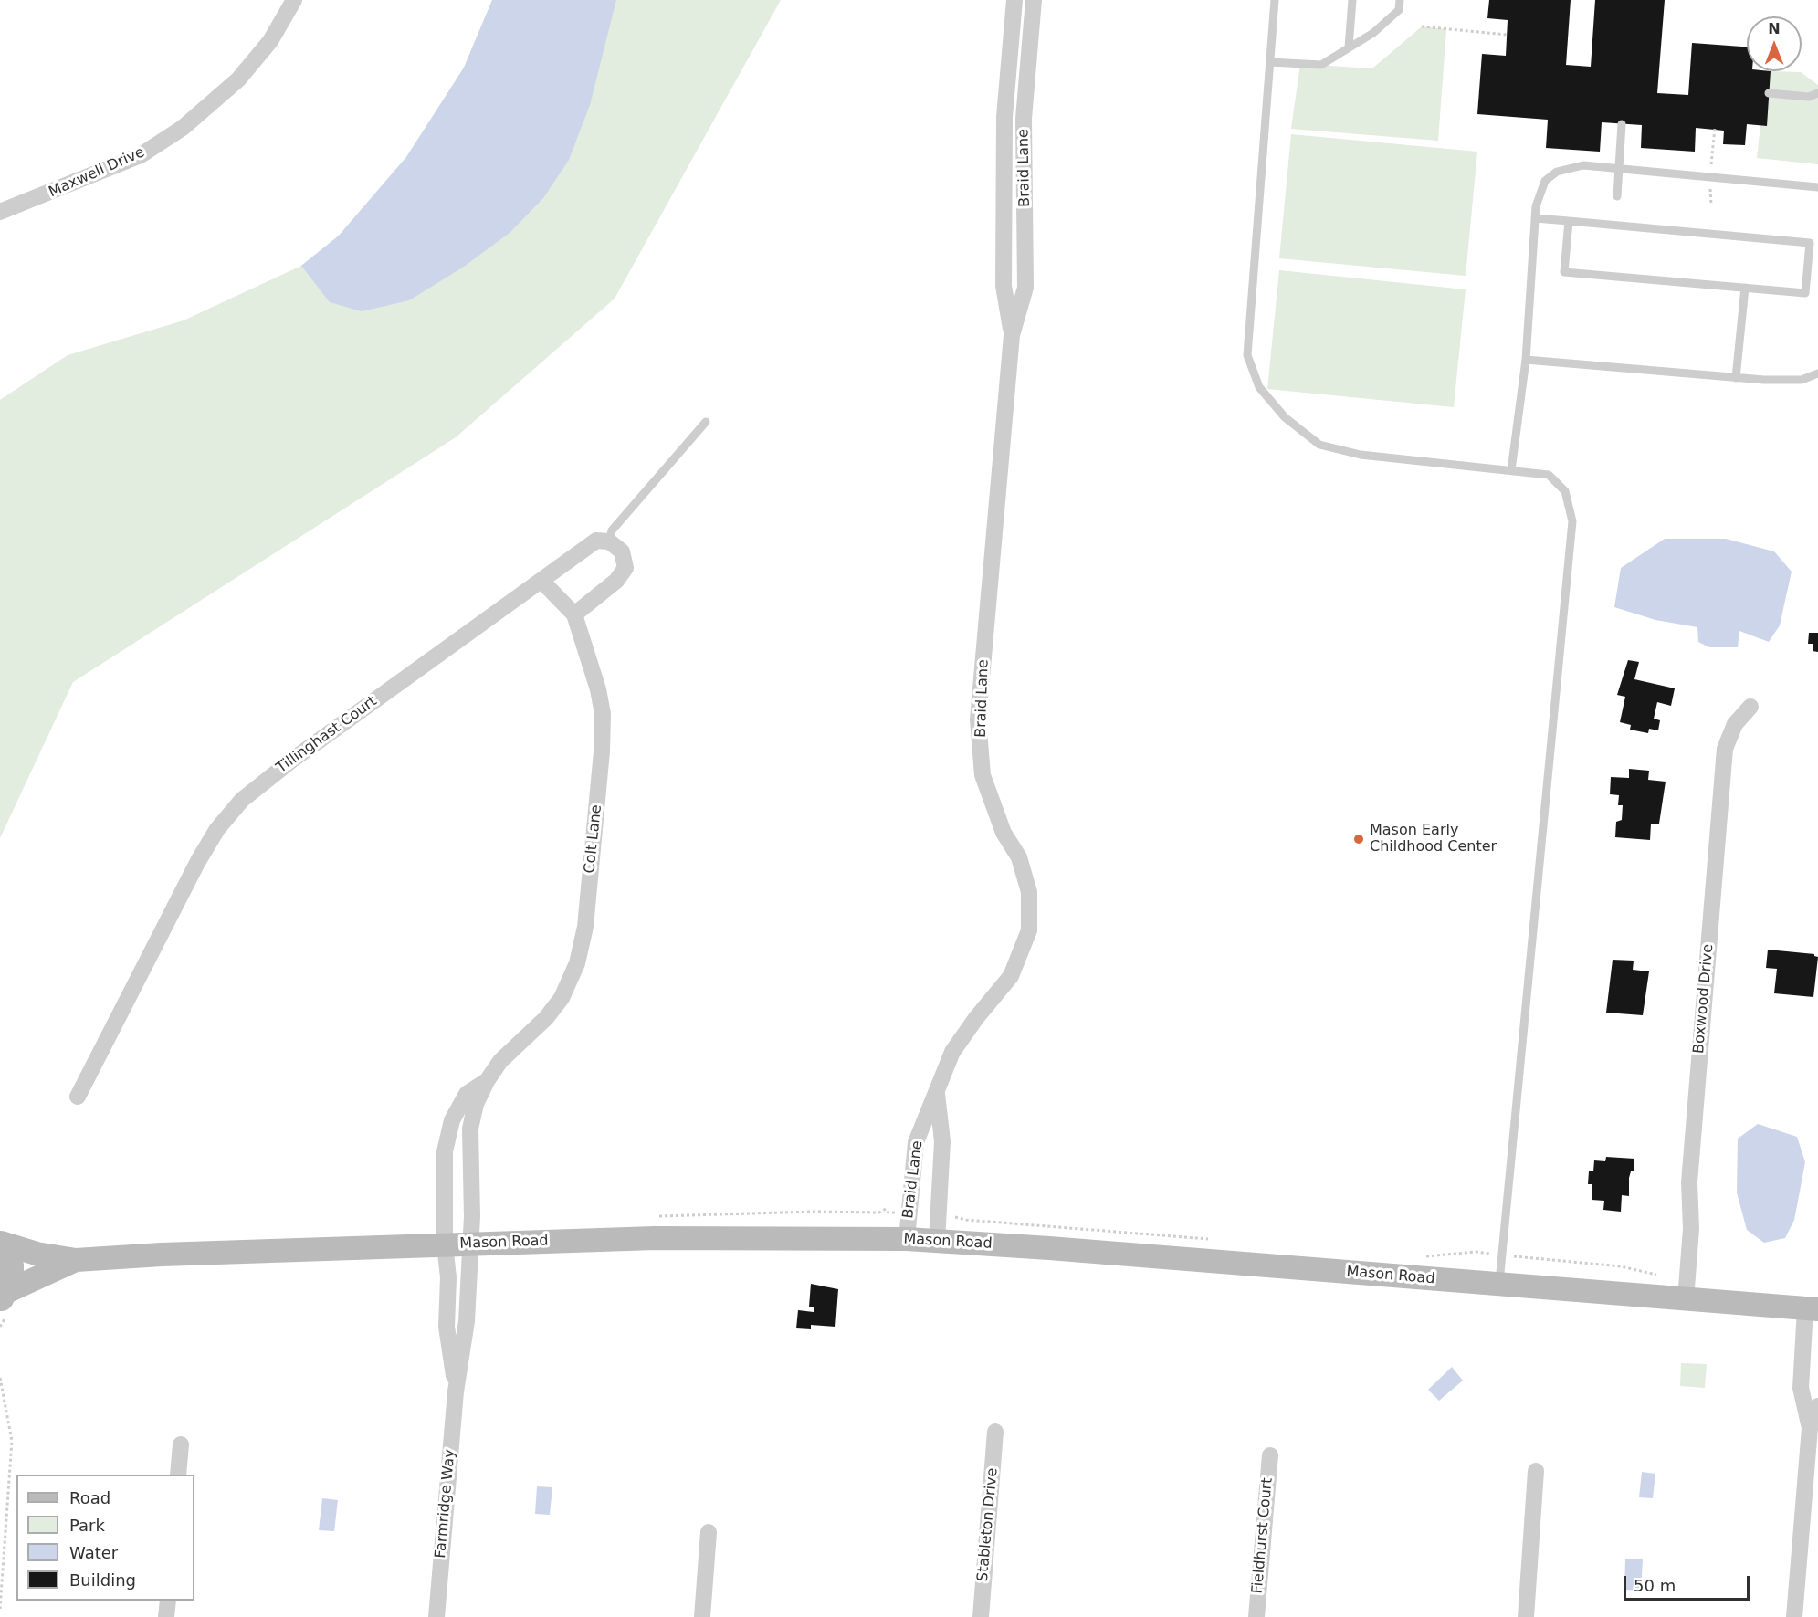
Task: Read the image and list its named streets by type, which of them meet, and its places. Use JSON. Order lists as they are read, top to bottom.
{
  "streets": {
    "main road": ["Mason Road"],
    "street": [
      "Braid Lane",
      "Maxwell Drive",
      "Tillinghast Court",
      "Colt Lane",
      "Boxwood Drive",
      "Farmridge Way",
      "Stableton Drive",
      "Fieldhurst Court"
    ]
  },
  "crossings": [
    ["Braid Lane", "Mason Road"],
    ["Tillinghast Court", "Colt Lane"],
    ["Colt Lane", "Mason Road"],
    ["Colt Lane", "Farmridge Way"],
    ["Boxwood Drive", "Mason Road"],
    ["Mason Road", "Farmridge Way"]
  ],
  "places": ["Mason Early Childhood Center"],
  "legend": [
    "Road",
    "Park",
    "Water",
    "Building"
  ],
  "scale_bar": "50 m",
  "north": "top"
}
